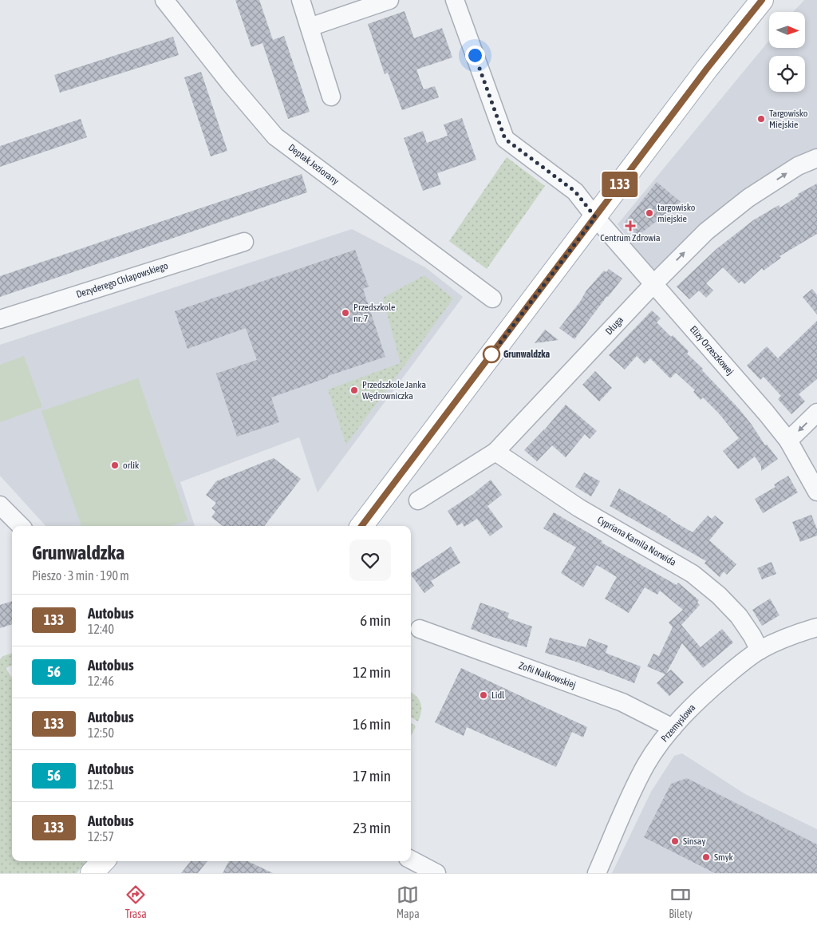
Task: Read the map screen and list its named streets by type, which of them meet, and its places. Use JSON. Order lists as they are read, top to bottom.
{
  "streets": {
    "street": [
      "Deptak Jeziorany",
      "Dezyderego Chłapowskiego",
      "Długa",
      "Elizy Orzeszkowej",
      "Cypriana Kamila Norwida",
      "Zofii Nałkowskiej",
      "Przemysłowa"
    ]
  },
  "crossings": [
    ["Długa", "Elizy Orzeszkowej"],
    ["Długa", "Cypriana Kamila Norwida"],
    ["Cypriana Kamila Norwida", "Przemysłowa"],
    ["Zofii Nałkowskiej", "Przemysłowa"]
  ],
  "one_way": ["Długa"],
  "places": {
    "other": [
      "Targowisko Miejskie",
      "targowisko miejskie",
      "Przedszkole nr. 7",
      "Grunwaldzka",
      "Przedszkole Janka Wędrowniczka",
      "orlik",
      "Lidl",
      "Sinsay",
      "Smyk"
    ],
    "health": ["Centrum Zdrowia"]
  },
  "lines": ["bus line 133"],
  "north": "right",
  "page": {
    "on_map": "133",
    "heading": ["Grunwaldzka", "Pieszo · 3 min · 190 m"],
    "list": [
      {
        "mark": "133",
        "name": "Autobus",
        "note": "12:40",
        "value": "6 min"
      },
      {
        "mark": "56",
        "name": "Autobus",
        "note": "12:46",
        "value": "12 min"
      },
      {
        "mark": "133",
        "name": "Autobus",
        "note": "12:50",
        "value": "16 min"
      },
      {
        "mark": "56",
        "name": "Autobus",
        "note": "12:51",
        "value": "17 min"
      },
      {
        "mark": "133",
        "name": "Autobus",
        "note": "12:57",
        "value": "23 min"
      }
    ],
    "tabs": ["Trasa", "Mapa", "Bilety"]
  }
}
